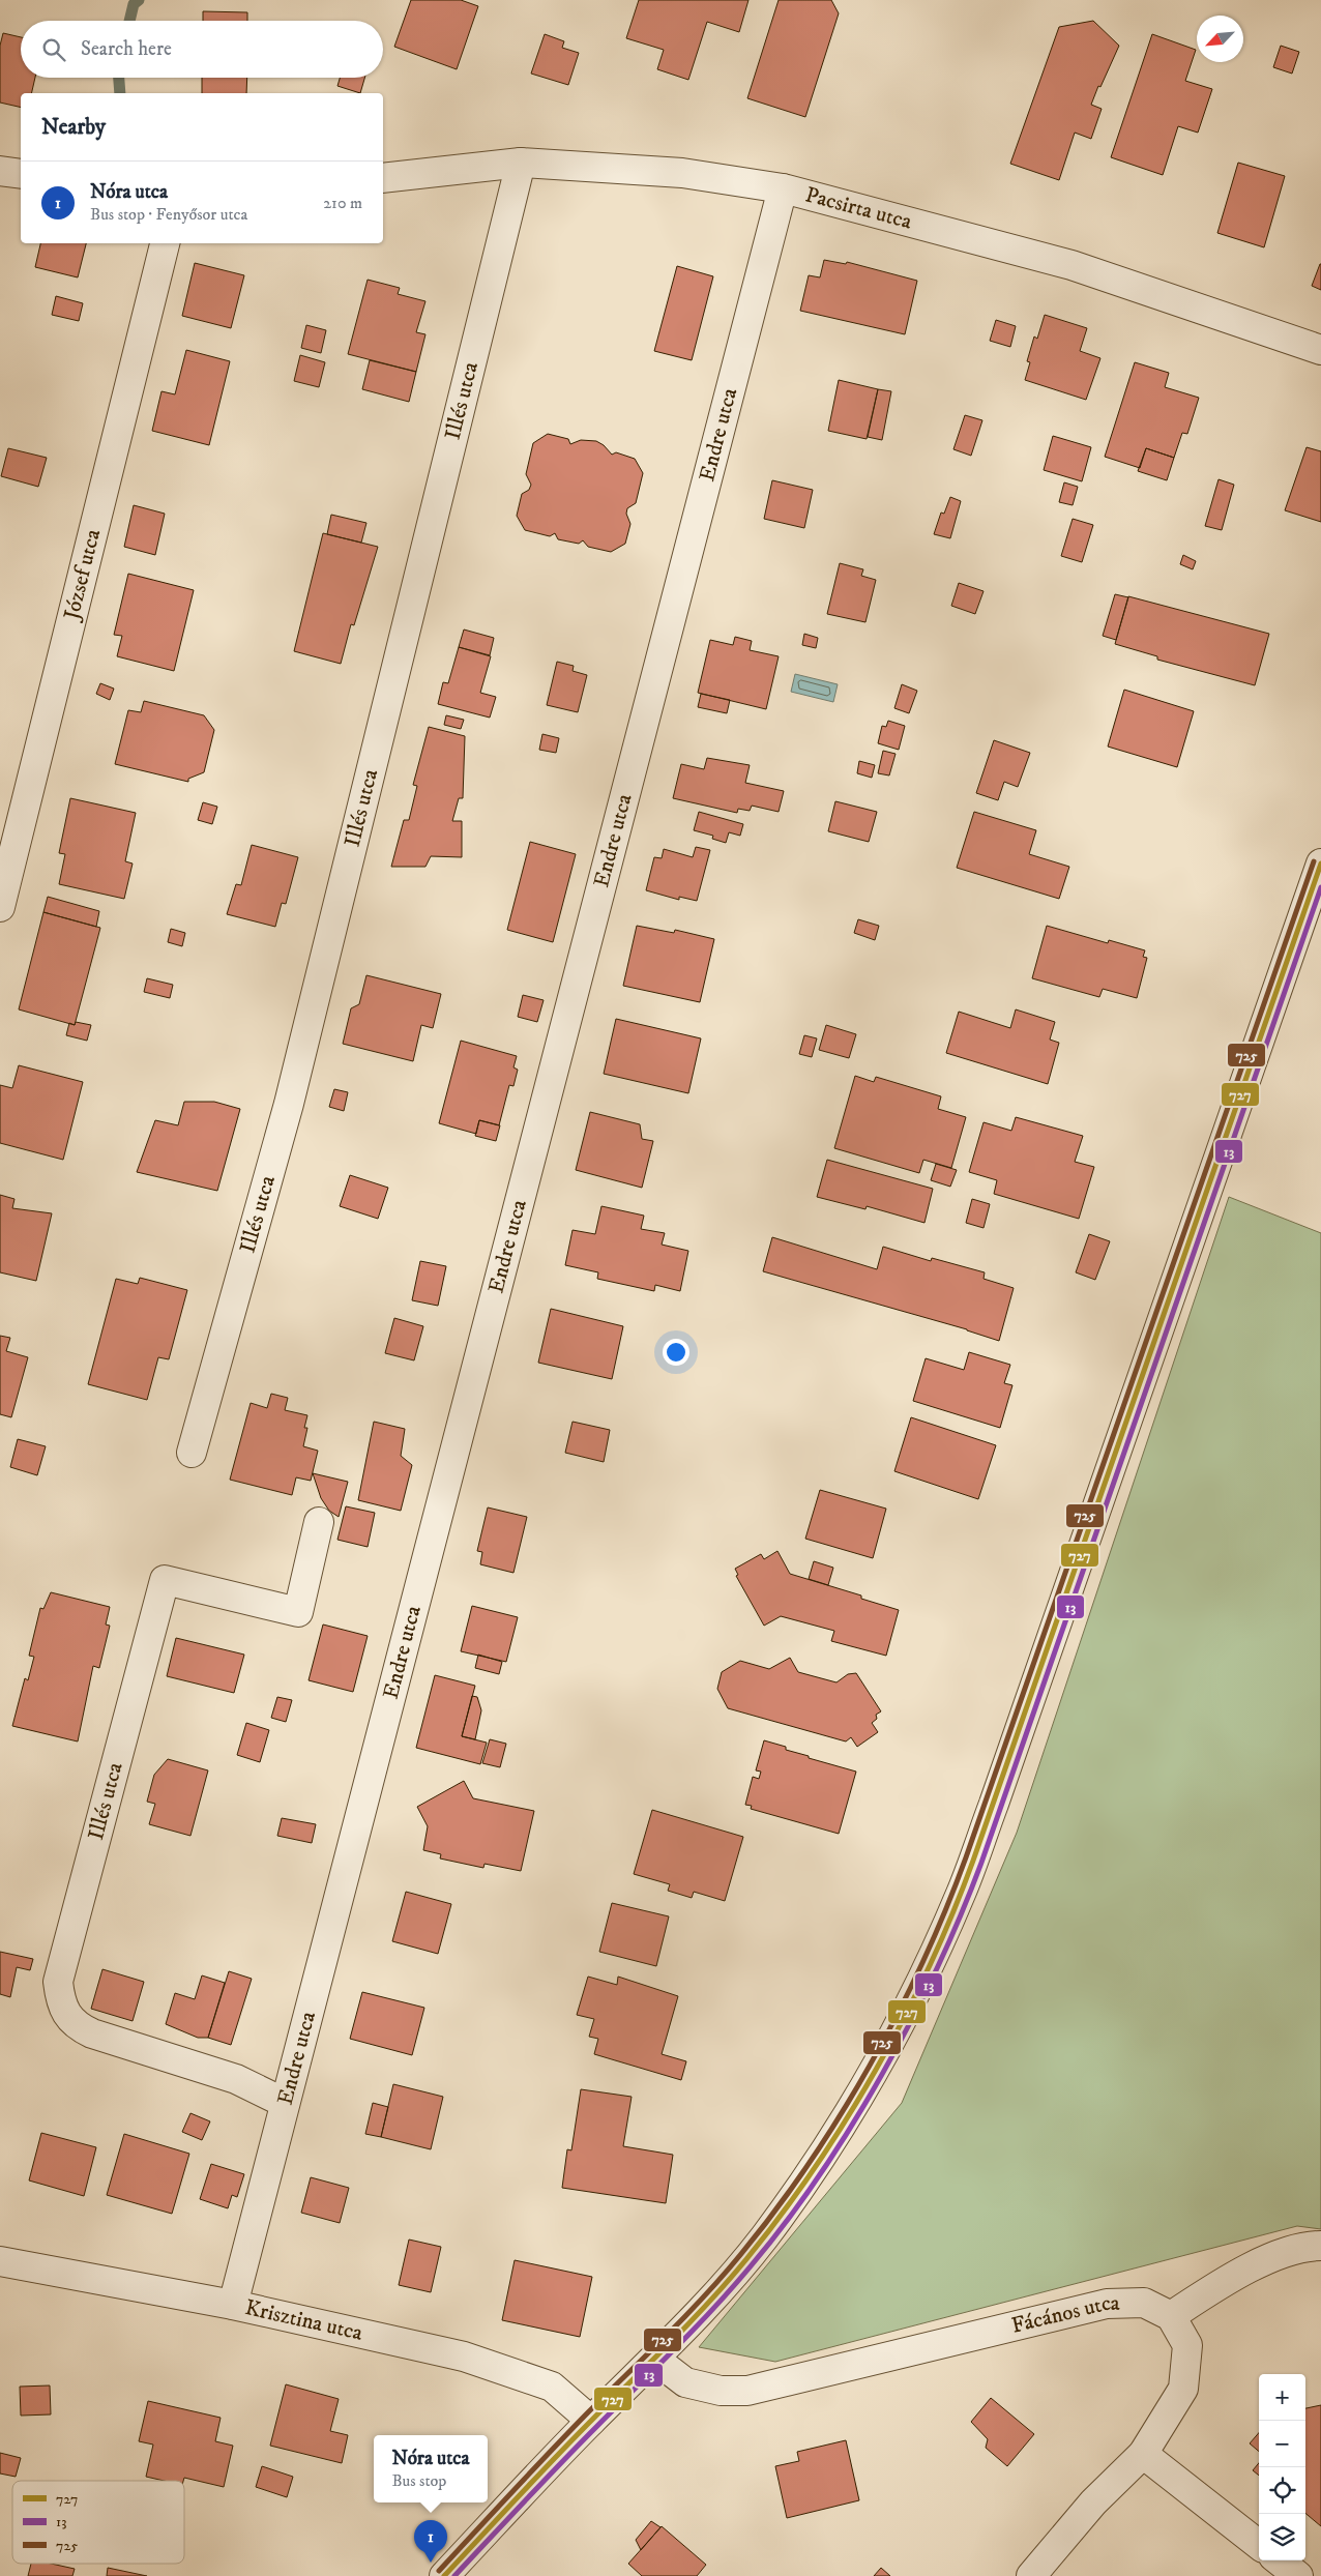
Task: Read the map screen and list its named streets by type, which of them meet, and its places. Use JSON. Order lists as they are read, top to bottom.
{
  "streets": {
    "street": [
      "Pacsirta utca",
      "Illés utca",
      "Endre utca",
      "József utca",
      "Fácános utca",
      "Krisztina utca"
    ]
  },
  "crossings": [
    ["Pacsirta utca", "Illés utca"],
    ["Pacsirta utca", "Endre utca"],
    ["Illés utca", "Endre utca"],
    ["Endre utca", "Krisztina utca"]
  ],
  "lines": ["transit line 725", "transit line 727", "transit line 13"],
  "legend": ["727", "13", "725"],
  "north": "bottom left",
  "page": {
    "search": "Search here",
    "heading": "Nearby",
    "list": [
      {
        "mark": "1",
        "name": "Nóra utca",
        "note": "Bus stop · Fenyősor utca",
        "value": "210 m"
      }
    ],
    "map_buttons": ["+", "−"],
    "popup": ["Nóra utca", "Bus stop"],
    "pins": "1"
  }
}
